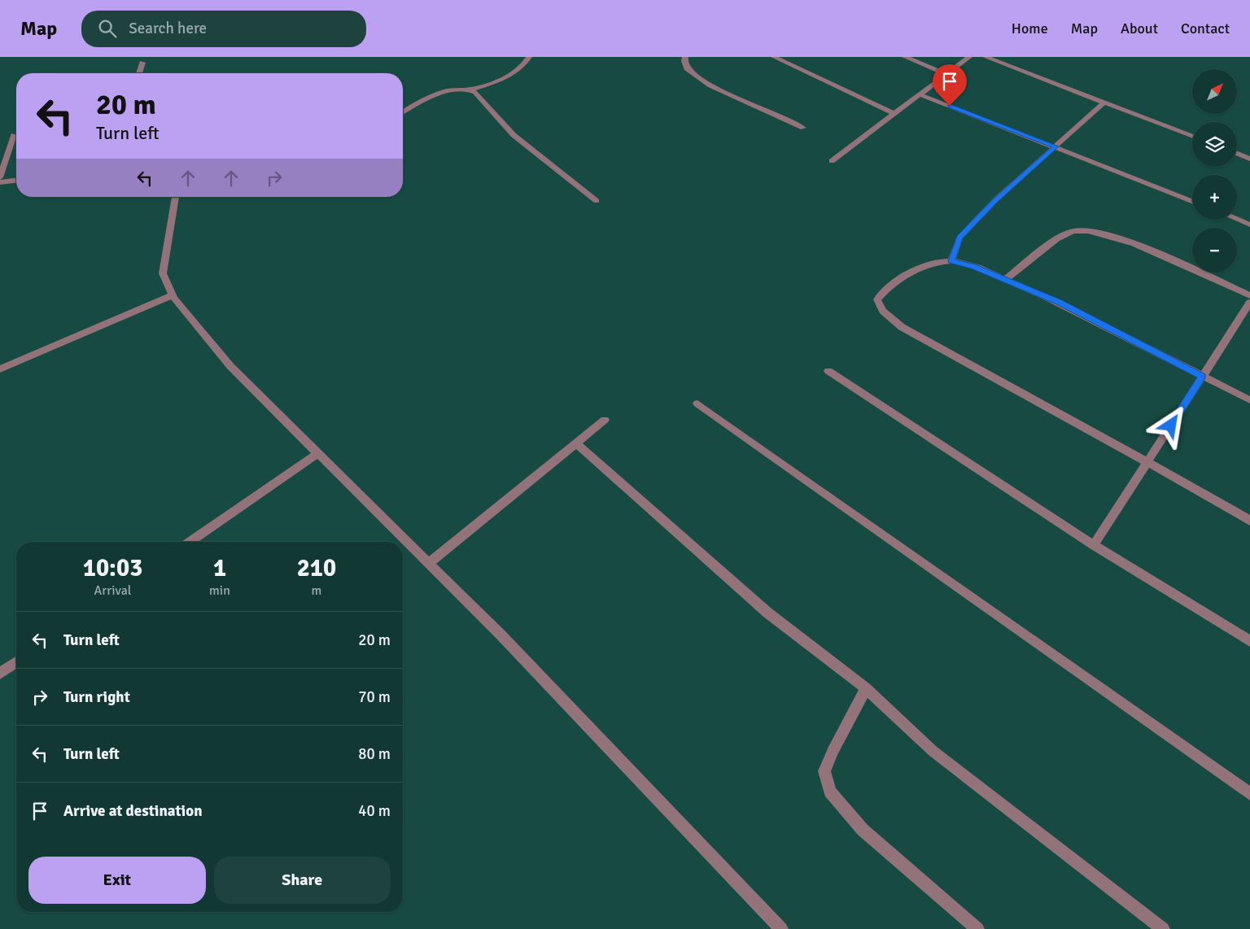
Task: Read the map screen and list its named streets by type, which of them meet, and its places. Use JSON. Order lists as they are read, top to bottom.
{
  "north": "top right",
  "page": {
    "header": "Map",
    "search": "Search here",
    "nav": [
      "Home",
      "Map",
      "About",
      "Contact"
    ],
    "map_buttons": ["+", "−"],
    "turn": ["20 m", "Turn left"],
    "eta": [
      "10:03",
      "Arrival",
      "1",
      "min",
      "210",
      "m"
    ],
    "list": [
      {
        "name": "Turn left",
        "value": "20 m"
      },
      {
        "name": "Turn right",
        "value": "70 m"
      },
      {
        "name": "Turn left",
        "value": "80 m"
      },
      {
        "name": "Arrive at destination",
        "value": "40 m"
      }
    ],
    "buttons": ["Exit", "Share"]
  }
}
